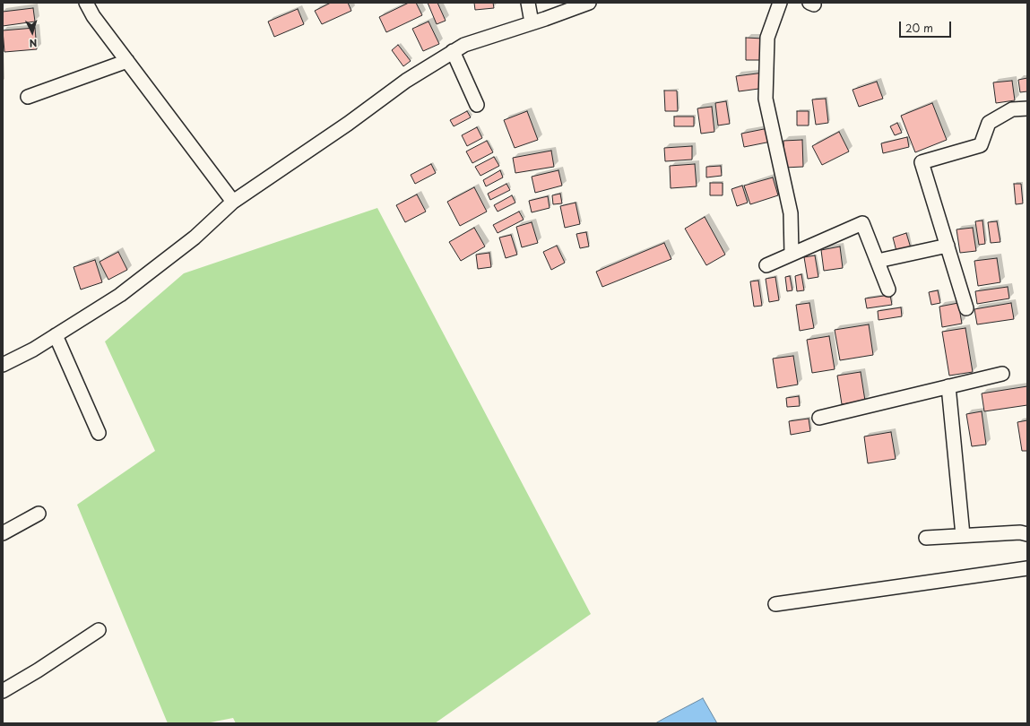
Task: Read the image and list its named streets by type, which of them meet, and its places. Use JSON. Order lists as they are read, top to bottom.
{
  "scale_bar": "20 m",
  "north": "bottom"
}
